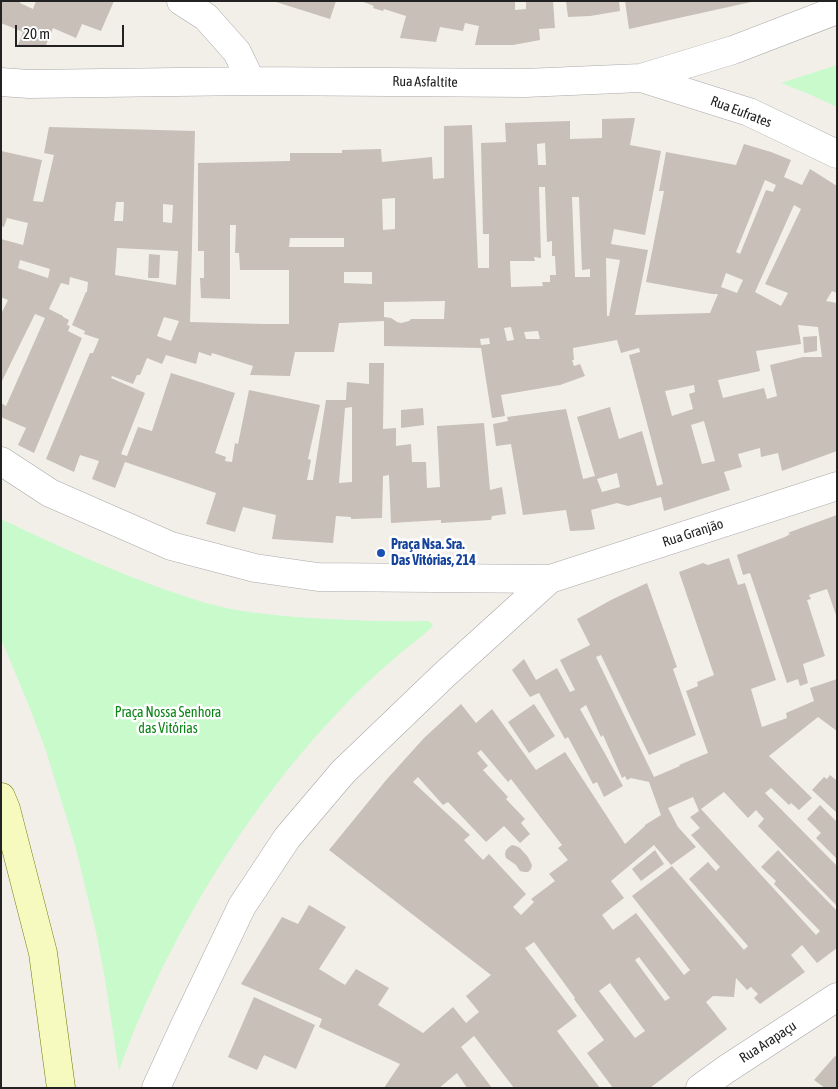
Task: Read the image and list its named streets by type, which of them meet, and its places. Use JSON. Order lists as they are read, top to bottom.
{
  "streets": {
    "street": [
      "Rua Asfaltite",
      "Rua Eufrates",
      "Rua Granjão",
      "Rua Arapaçu"
    ]
  },
  "crossings": [
    ["Rua Asfaltite", "Rua Eufrates"]
  ],
  "parks": ["Praça Nossa Senhora das Vitórias"],
  "places": ["Praça Nsa. Sra. Das Vitórias, 214"],
  "scale_bar": "20 m"
}
